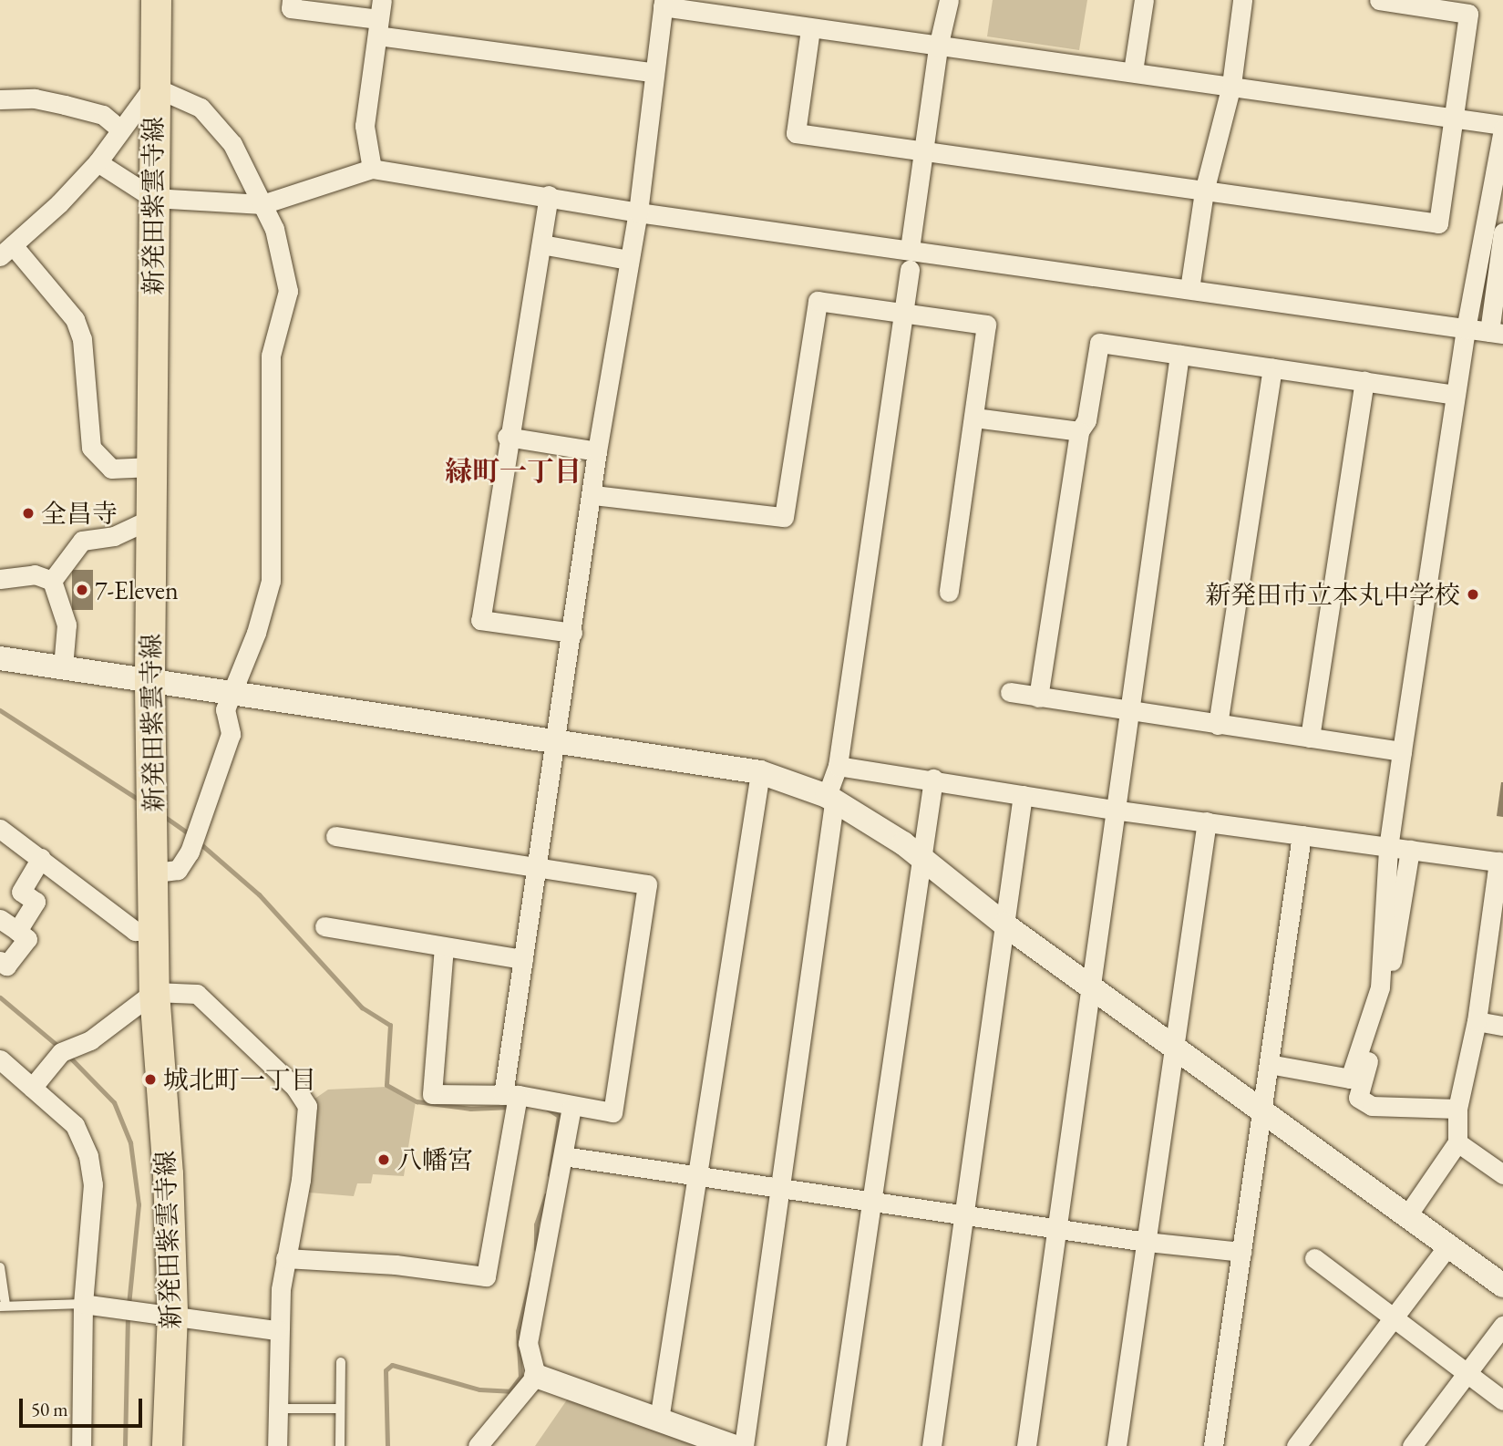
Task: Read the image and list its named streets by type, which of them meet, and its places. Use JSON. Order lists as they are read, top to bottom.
{
  "streets": {
    "main road": ["新発田紫雲寺線"]
  },
  "districts": ["緑町一丁目"],
  "places": [
    "全昌寺",
    "7-Eleven",
    "新発田市立本丸中学校",
    "城北町一丁目",
    "八幡宮"
  ],
  "scale_bar": "50 m"
}
